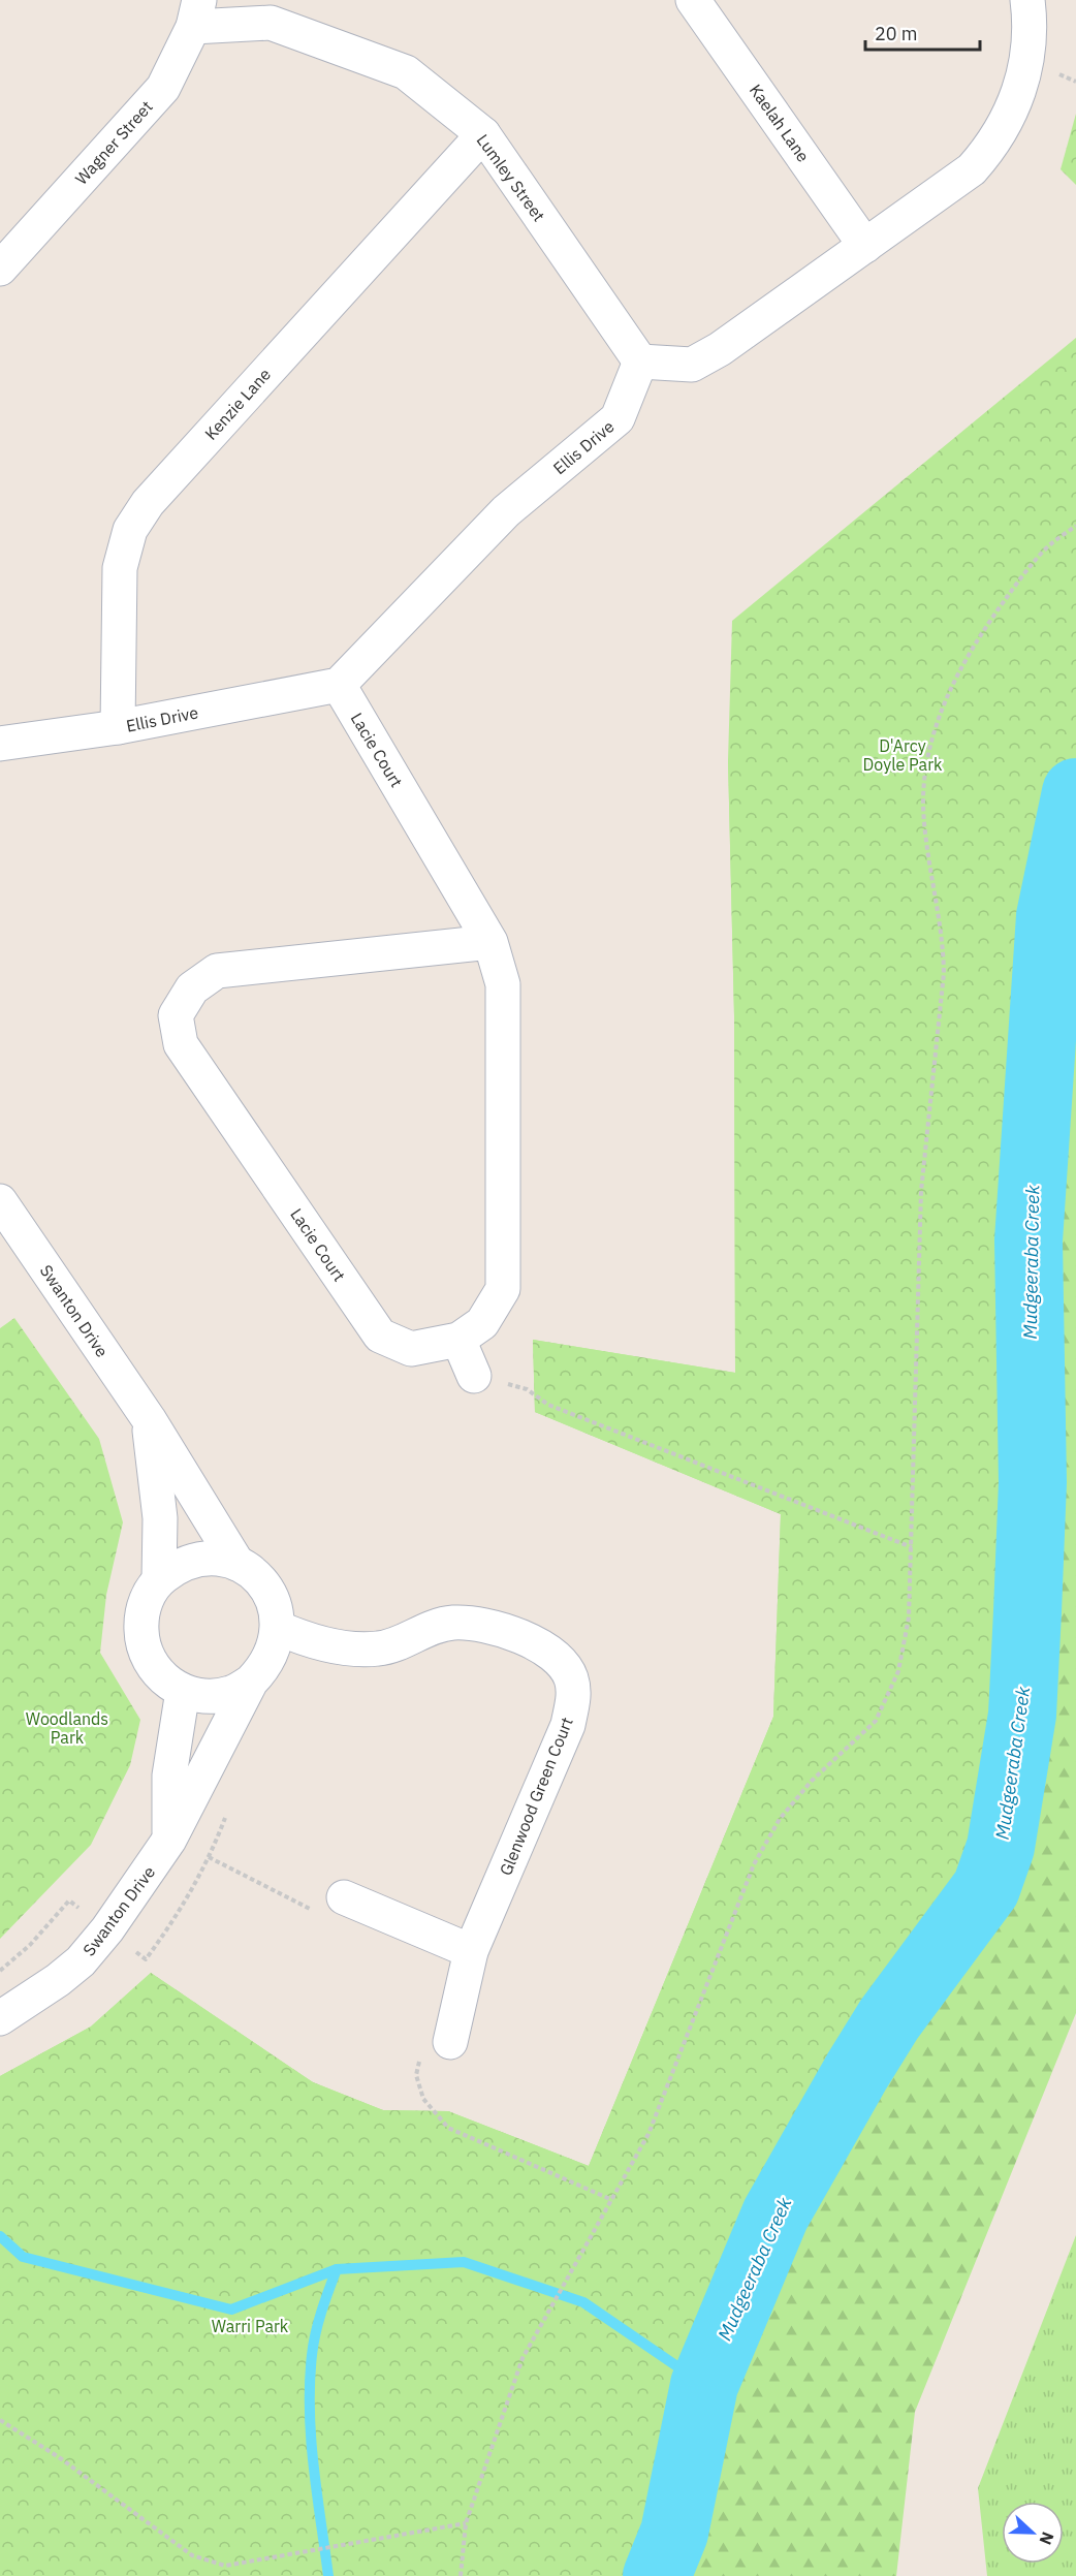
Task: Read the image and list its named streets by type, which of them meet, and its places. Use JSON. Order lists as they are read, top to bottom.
{
  "streets": {
    "street": [
      "Kaelah Lane",
      "Wagner Street",
      "Lumley Street",
      "Kenzie Lane",
      "Ellis Drive",
      "Lacie Court",
      "Swanton Drive",
      "Glenwood Green Court"
    ]
  },
  "crossings": [
    ["Wagner Street", "Lumley Street"],
    ["Lumley Street", "Kenzie Lane"],
    ["Lumley Street", "Ellis Drive"],
    ["Kenzie Lane", "Ellis Drive"],
    ["Ellis Drive", "Lacie Court"],
    ["Swanton Drive", "Glenwood Green Court"]
  ],
  "water": ["Mudgeeraba Creek"],
  "parks": ["D'Arcy Doyle Park", "Woodlands Park", "Warri Park"],
  "scale_bar": "20 m",
  "north": "right"
}
